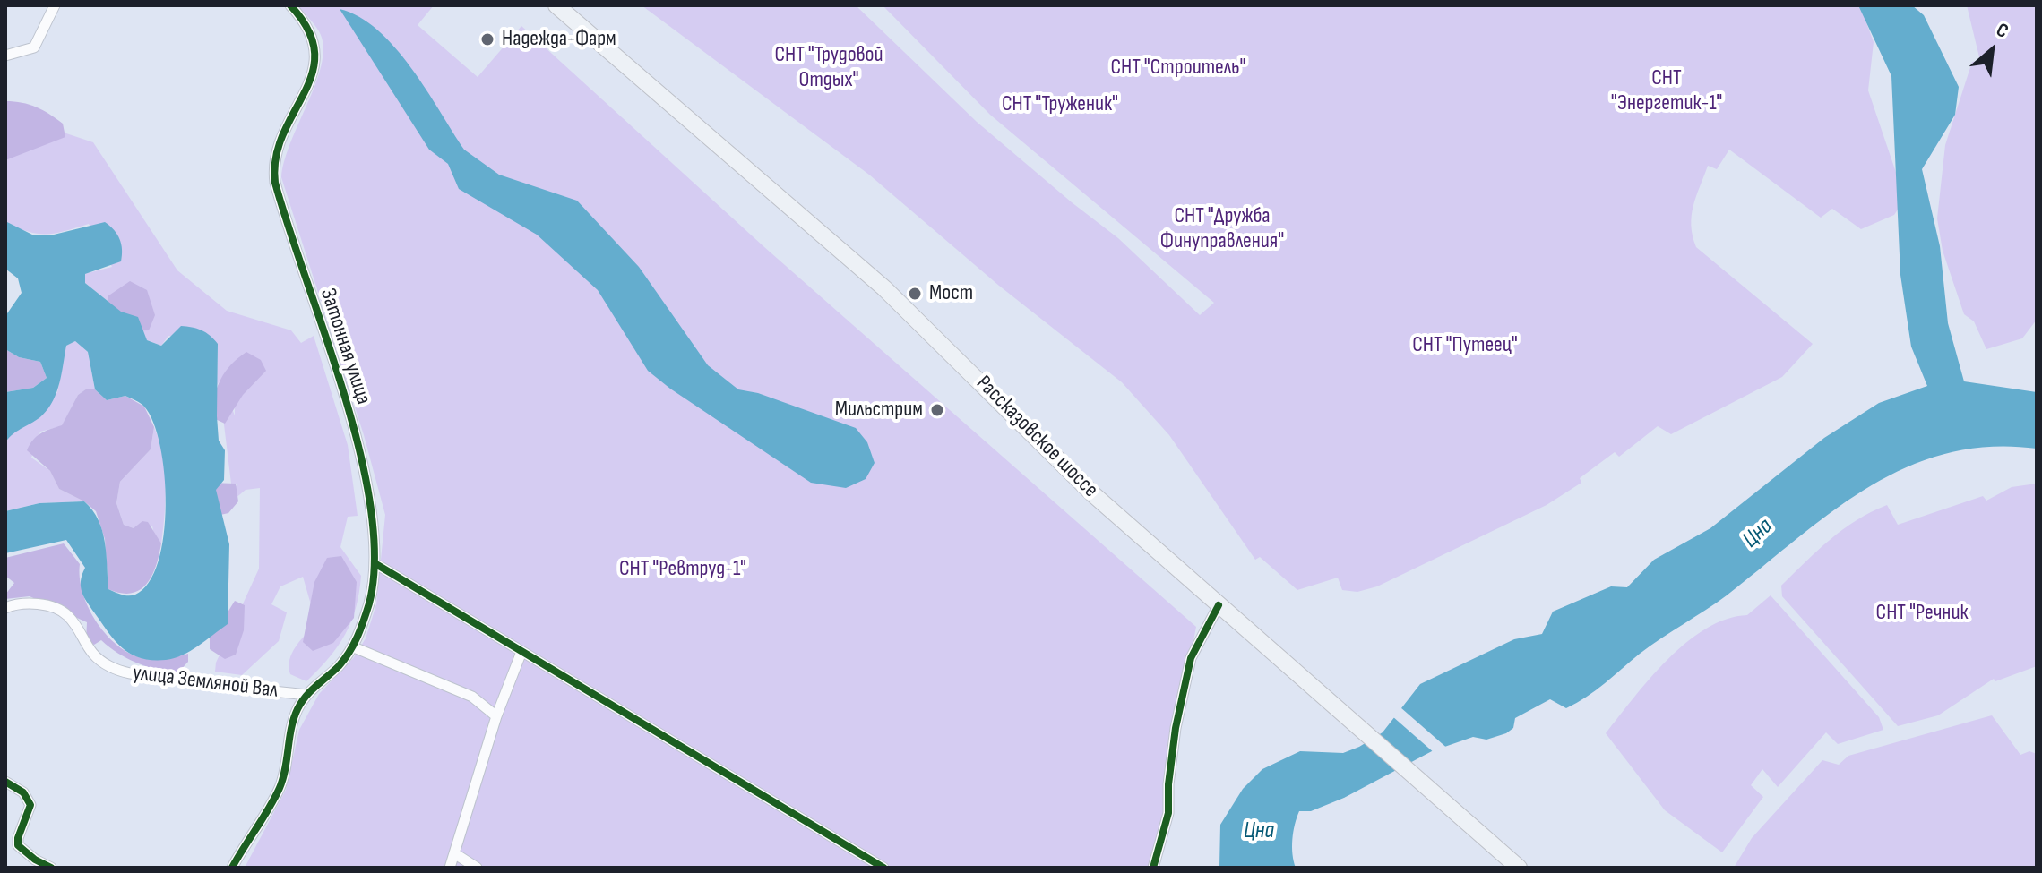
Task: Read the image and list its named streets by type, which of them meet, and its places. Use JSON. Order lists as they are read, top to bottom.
{
  "streets": {
    "main road": ["Рассказовское шоссе"],
    "street": ["Затонная улица", "улица Земляной Вал"]
  },
  "crossings": [
    ["Затонная улица", "улица Земляной Вал"]
  ],
  "water": ["Цна"],
  "parks": [
    "СНТ \"Трудовой Отдых\"",
    "СНТ \"Строитель\"",
    "СНТ \"Энергетик-1\"",
    "СНТ \"Труженик\"",
    "СНТ \"Дружба Финуправления\"",
    "СНТ \"Путеец\"",
    "СНТ \"Ревтруд-1\"",
    "СНТ \"Речник"
  ],
  "places": ["Надежда-Фарм", "Мост", "Мильстрим"],
  "north": "top right"
}
